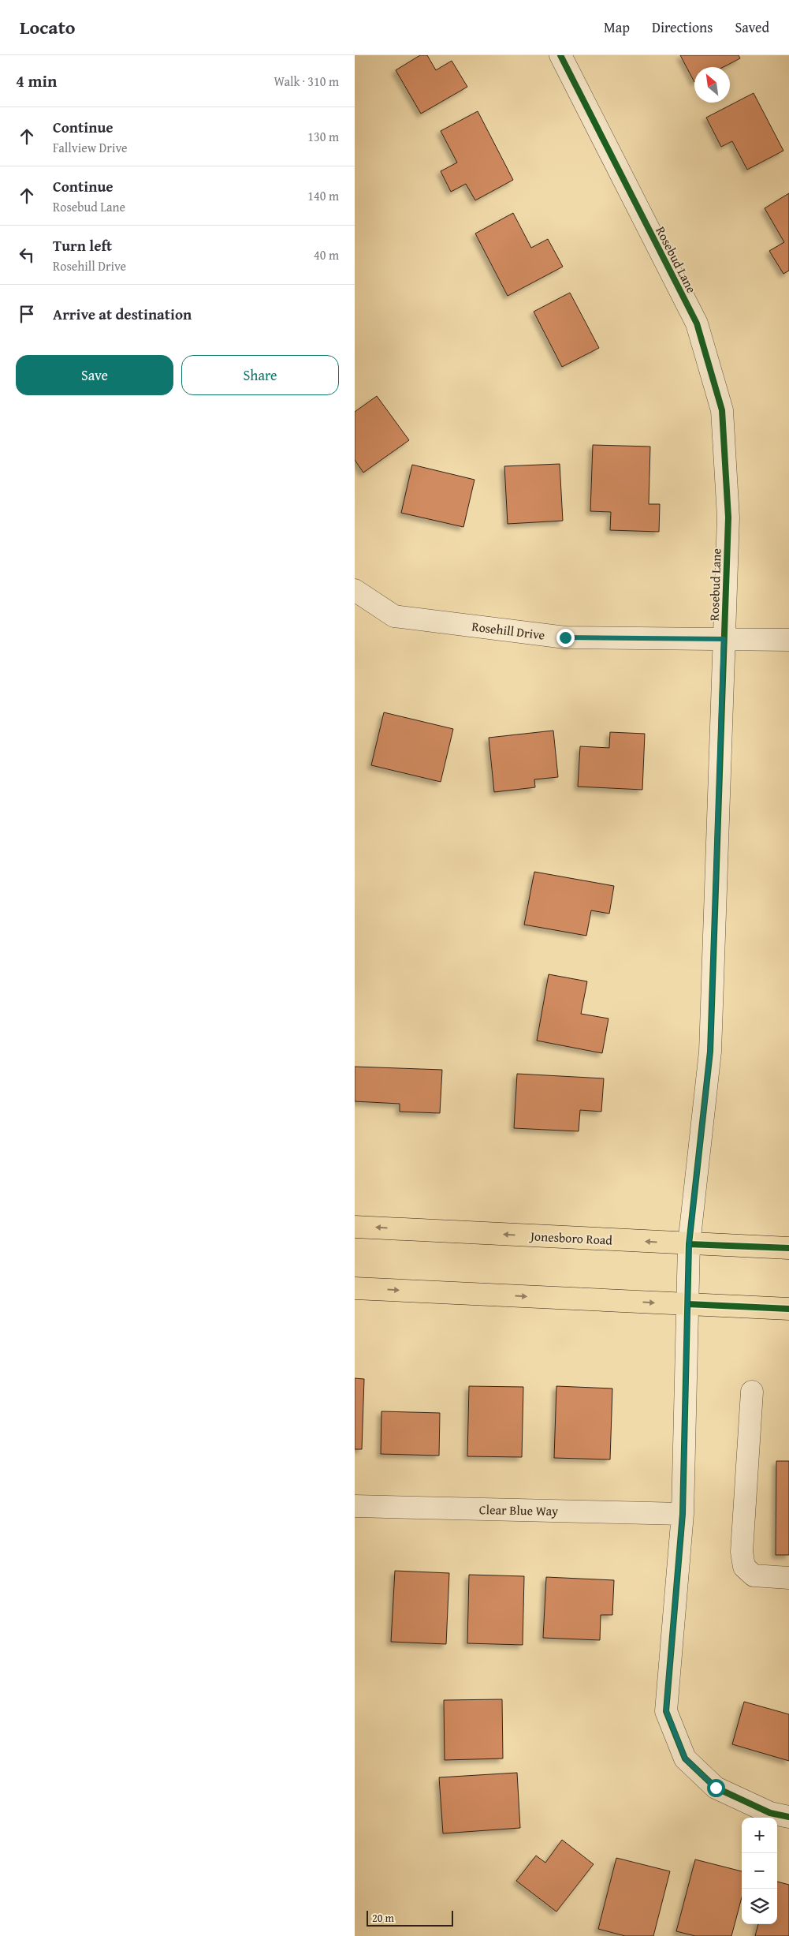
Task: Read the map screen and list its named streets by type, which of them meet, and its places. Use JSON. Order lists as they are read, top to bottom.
{
  "streets": {
    "main road": ["Jonesboro Road"],
    "street": ["Rosebud Lane", "Rosehill Drive", "Clear Blue Way"]
  },
  "crossings": [
    ["Rosebud Lane", "Rosehill Drive"],
    ["Rosebud Lane", "Jonesboro Road"],
    ["Rosebud Lane", "Clear Blue Way"]
  ],
  "scale_bar": "20 m",
  "north": "top left",
  "page": {
    "header": "Locato",
    "nav": ["Map", "Directions", "Saved"],
    "heading": ["4 min", "Walk · 310 m"],
    "list": [
      ["Continue", "Fallview Drive", "130 m"],
      ["Continue", "Rosebud Lane", "140 m"],
      ["Turn left", "Rosehill Drive", "40 m"],
      "Arrive at destination"
    ],
    "buttons": ["Save", "Share"],
    "map_buttons": ["+", "−"],
    "scale": "20 m"
  }
}
